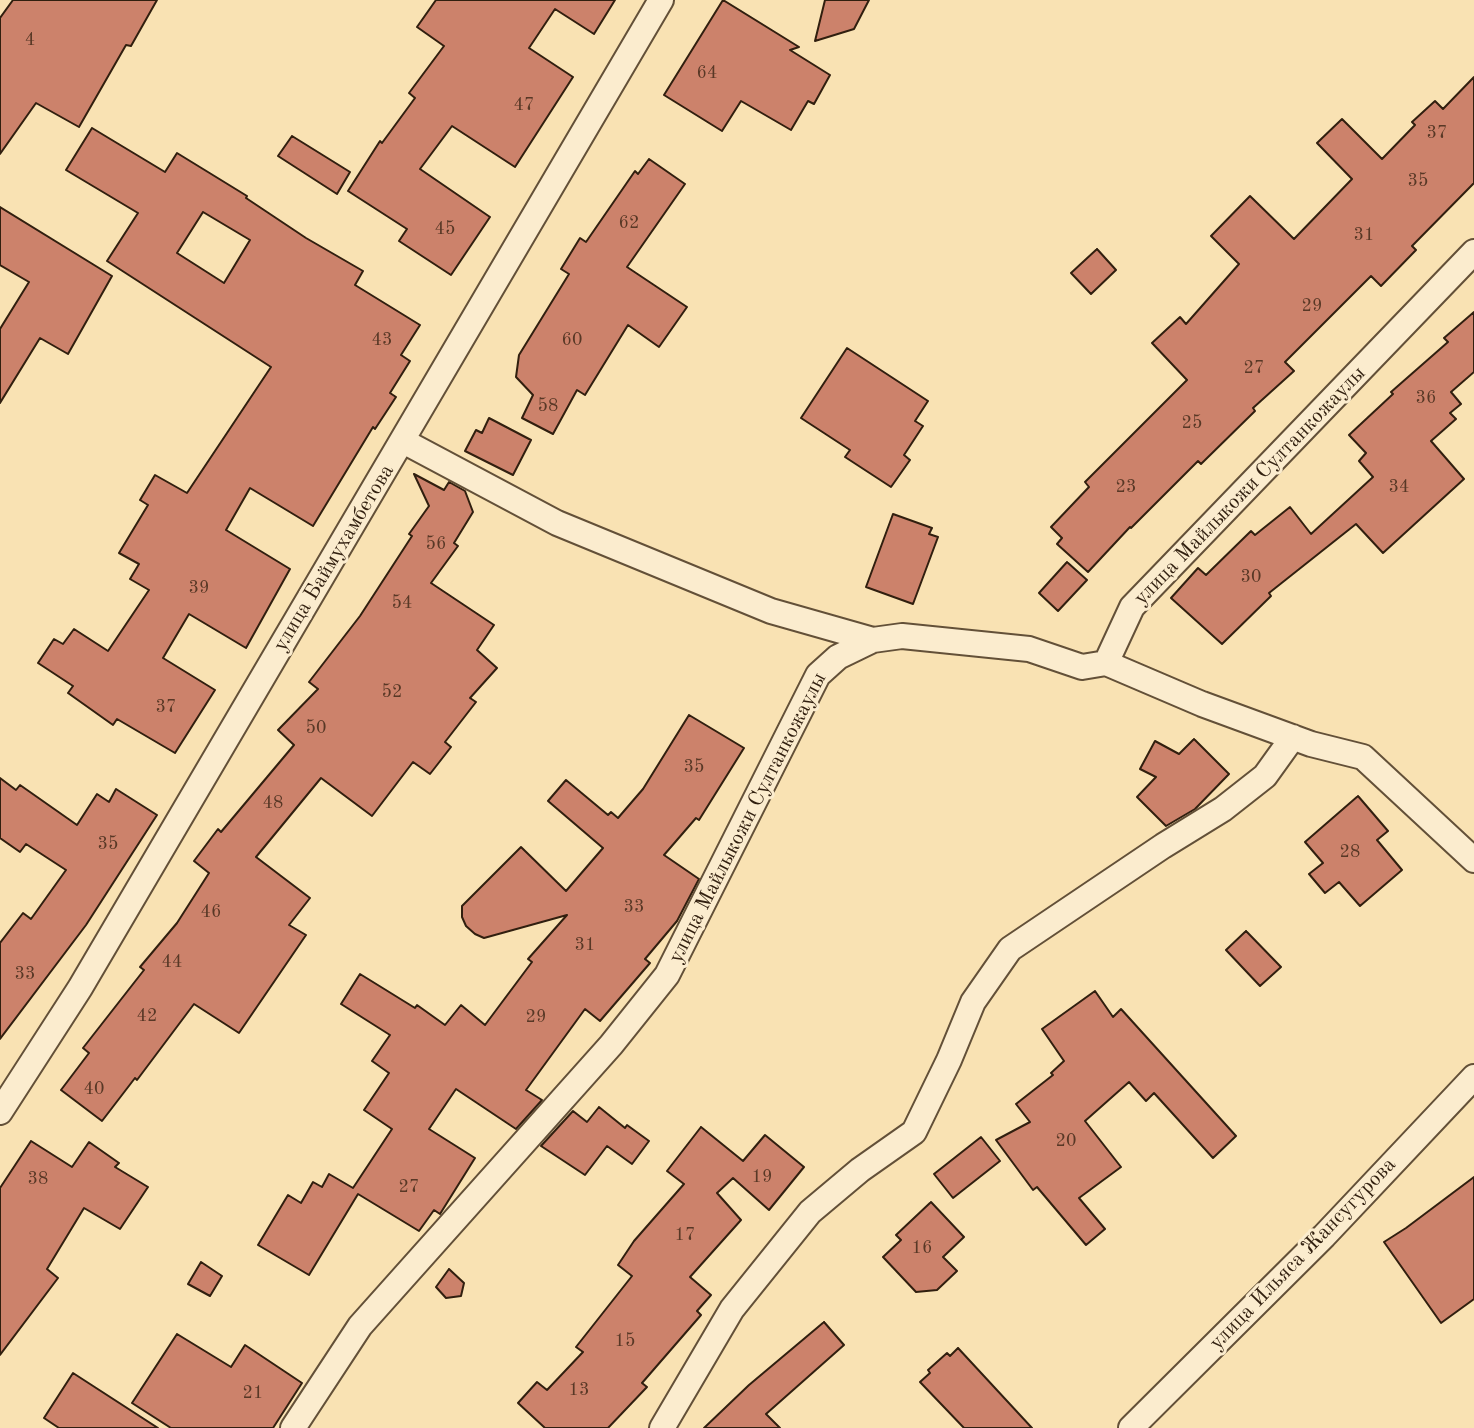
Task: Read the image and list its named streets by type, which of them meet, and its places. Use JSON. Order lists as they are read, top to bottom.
{
  "streets": {
    "street": ["улица Майлыкожи Султанкожаулы", "улица Баймухамбетова", "улица Ильяса Жансугурова"]
  },
  "house_numbers": [
    "4",
    "64",
    "47",
    "37",
    "35",
    "62",
    "45",
    "31",
    "29",
    "43",
    "60",
    "27",
    "36",
    "58",
    "25",
    "23",
    "34",
    "56",
    "30",
    "39",
    "54",
    "52",
    "37",
    "50",
    "35",
    "48",
    "35",
    "28",
    "33",
    "46",
    "31",
    "44",
    "33",
    "42",
    "29",
    "40",
    "20",
    "19",
    "38",
    "27",
    "17",
    "16",
    "15",
    "13",
    "21"
  ]
}
